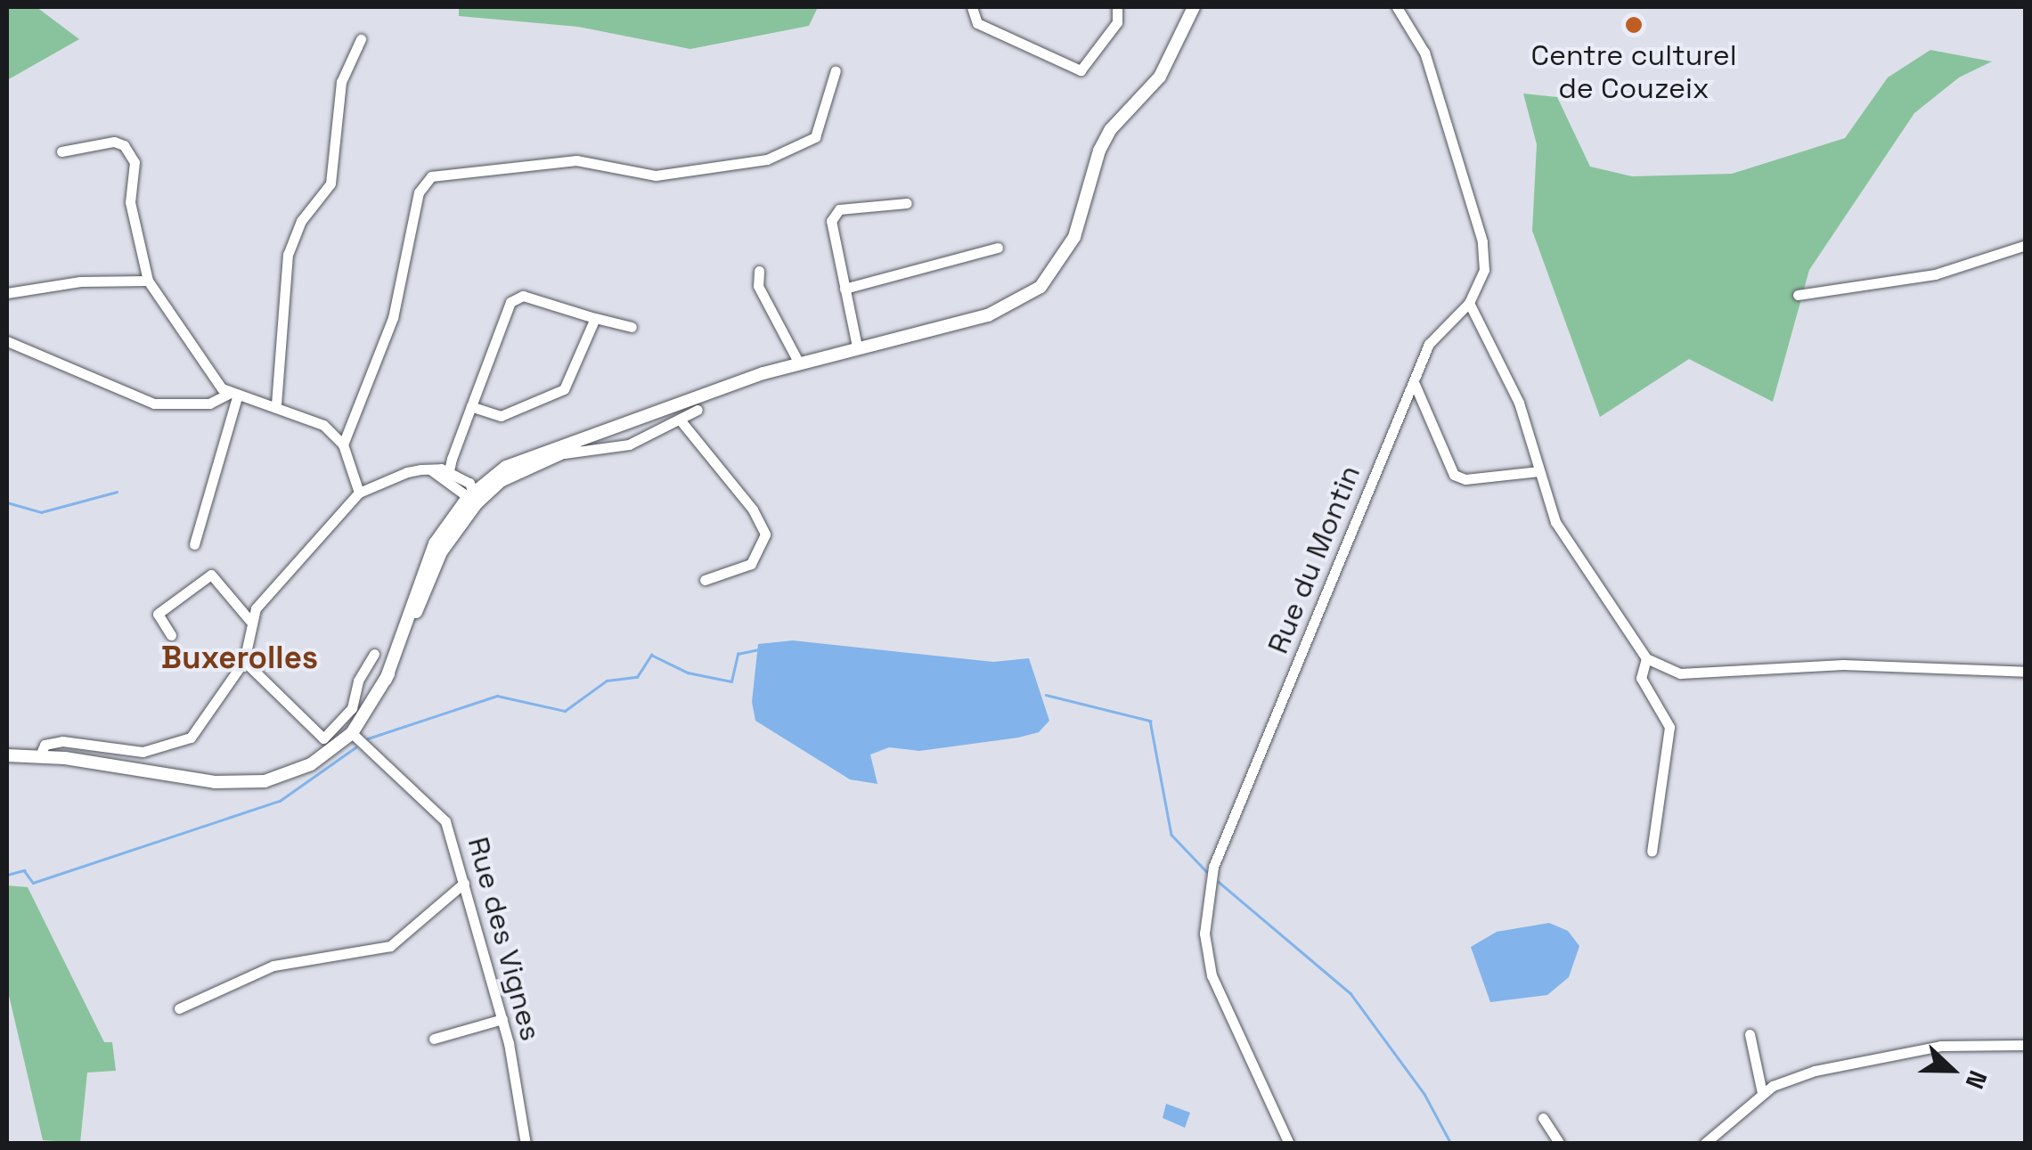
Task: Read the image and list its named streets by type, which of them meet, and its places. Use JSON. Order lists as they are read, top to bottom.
{
  "streets": {
    "street": ["Rue du Montin", "Rue des Vignes"]
  },
  "districts": ["Buxerolles"],
  "places": ["Centre culturel de Couzeix"],
  "north": "right"
}
